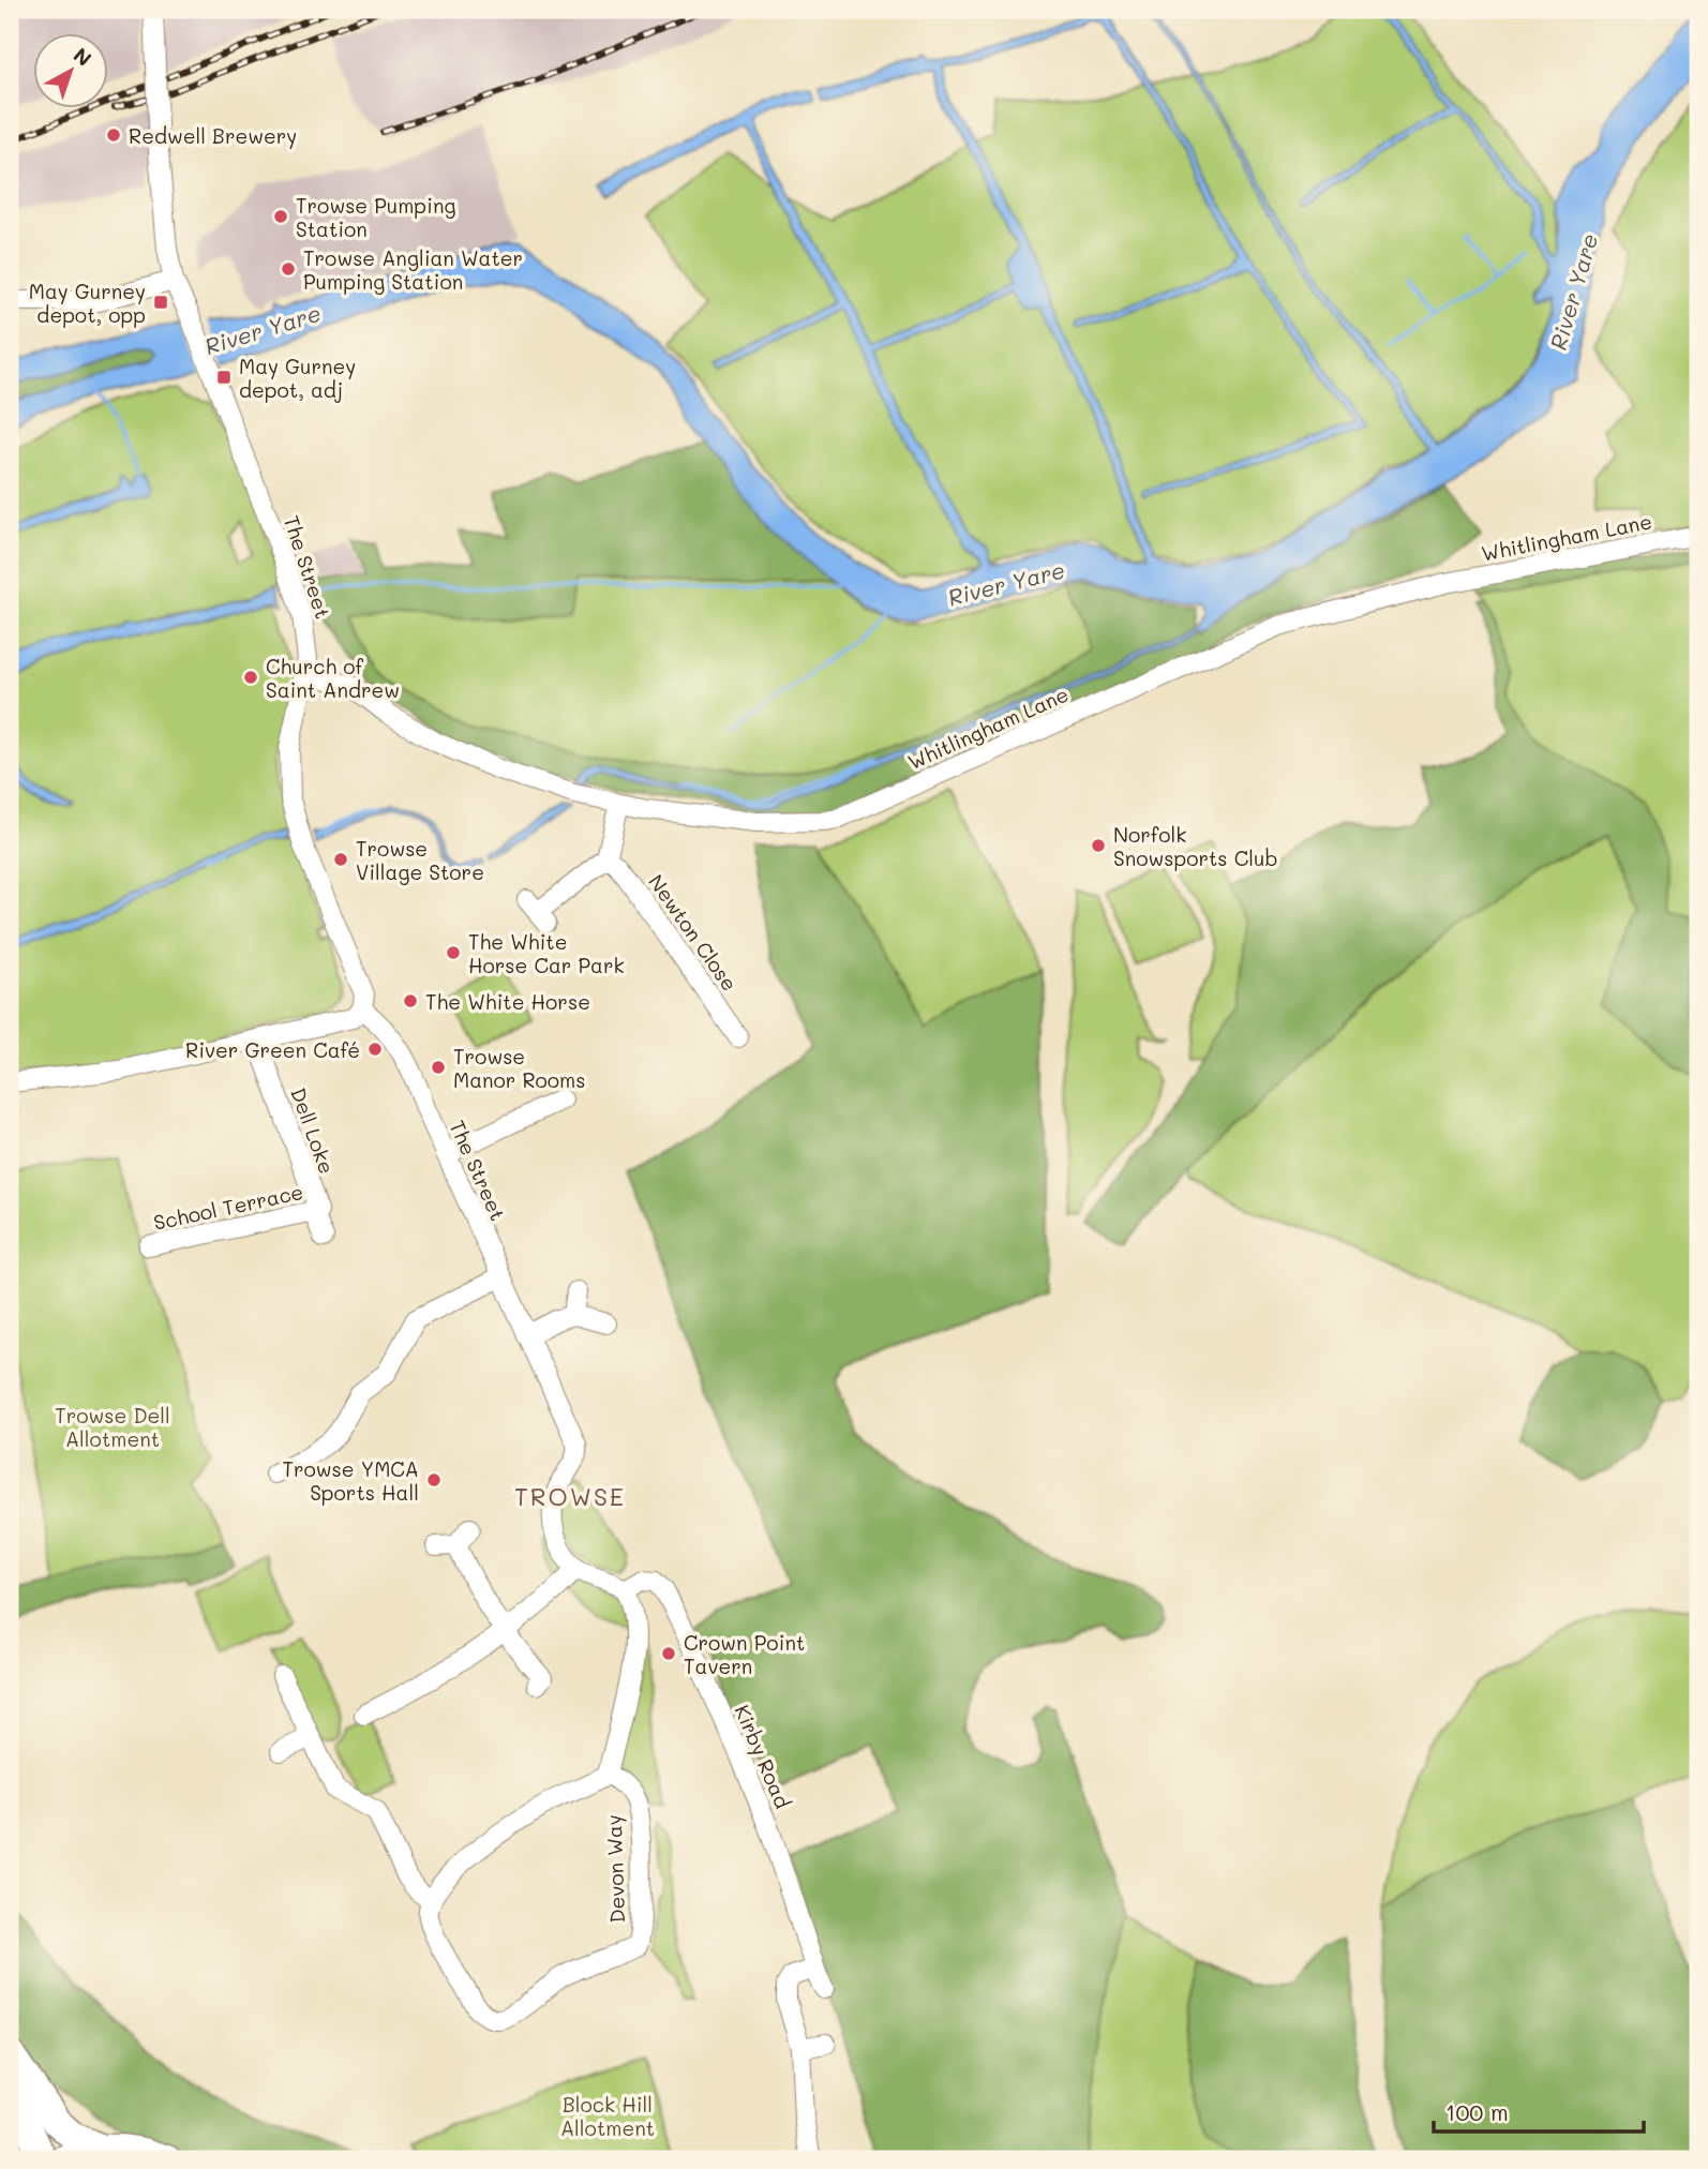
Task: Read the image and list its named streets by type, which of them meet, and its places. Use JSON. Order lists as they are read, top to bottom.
{
  "streets": {
    "street": [
      "Whitlingham Lane",
      "The Street",
      "Newton Close",
      "Dell Loke",
      "School Terrace",
      "Kirby Road",
      "Devon Way"
    ]
  },
  "crossings": [
    ["Whitlingham Lane", "The Street"],
    ["Dell Loke", "School Terrace"]
  ],
  "districts": ["TROWSE"],
  "water": ["River Yare"],
  "parks": ["Trowse Dell Allotment", "Block Hill Allotment"],
  "places": {
    "other": [
      "Redwell Brewery",
      "Trowse Pumping Station",
      "Trowse Anglian Water Pumping Station",
      "Church of Saint Andrew",
      "Norfolk Snowsports Club",
      "Trowse Village Store",
      "The White Horse Car Park",
      "The White Horse",
      "River Green Café",
      "Trowse Manor Rooms",
      "Trowse YMCA Sports Hall",
      "Crown Point Tavern"
    ],
    "transit": ["May Gurney depot, opp", "May Gurney depot, adj"]
  },
  "scale_bar": "100 m",
  "north": "top right"
}
